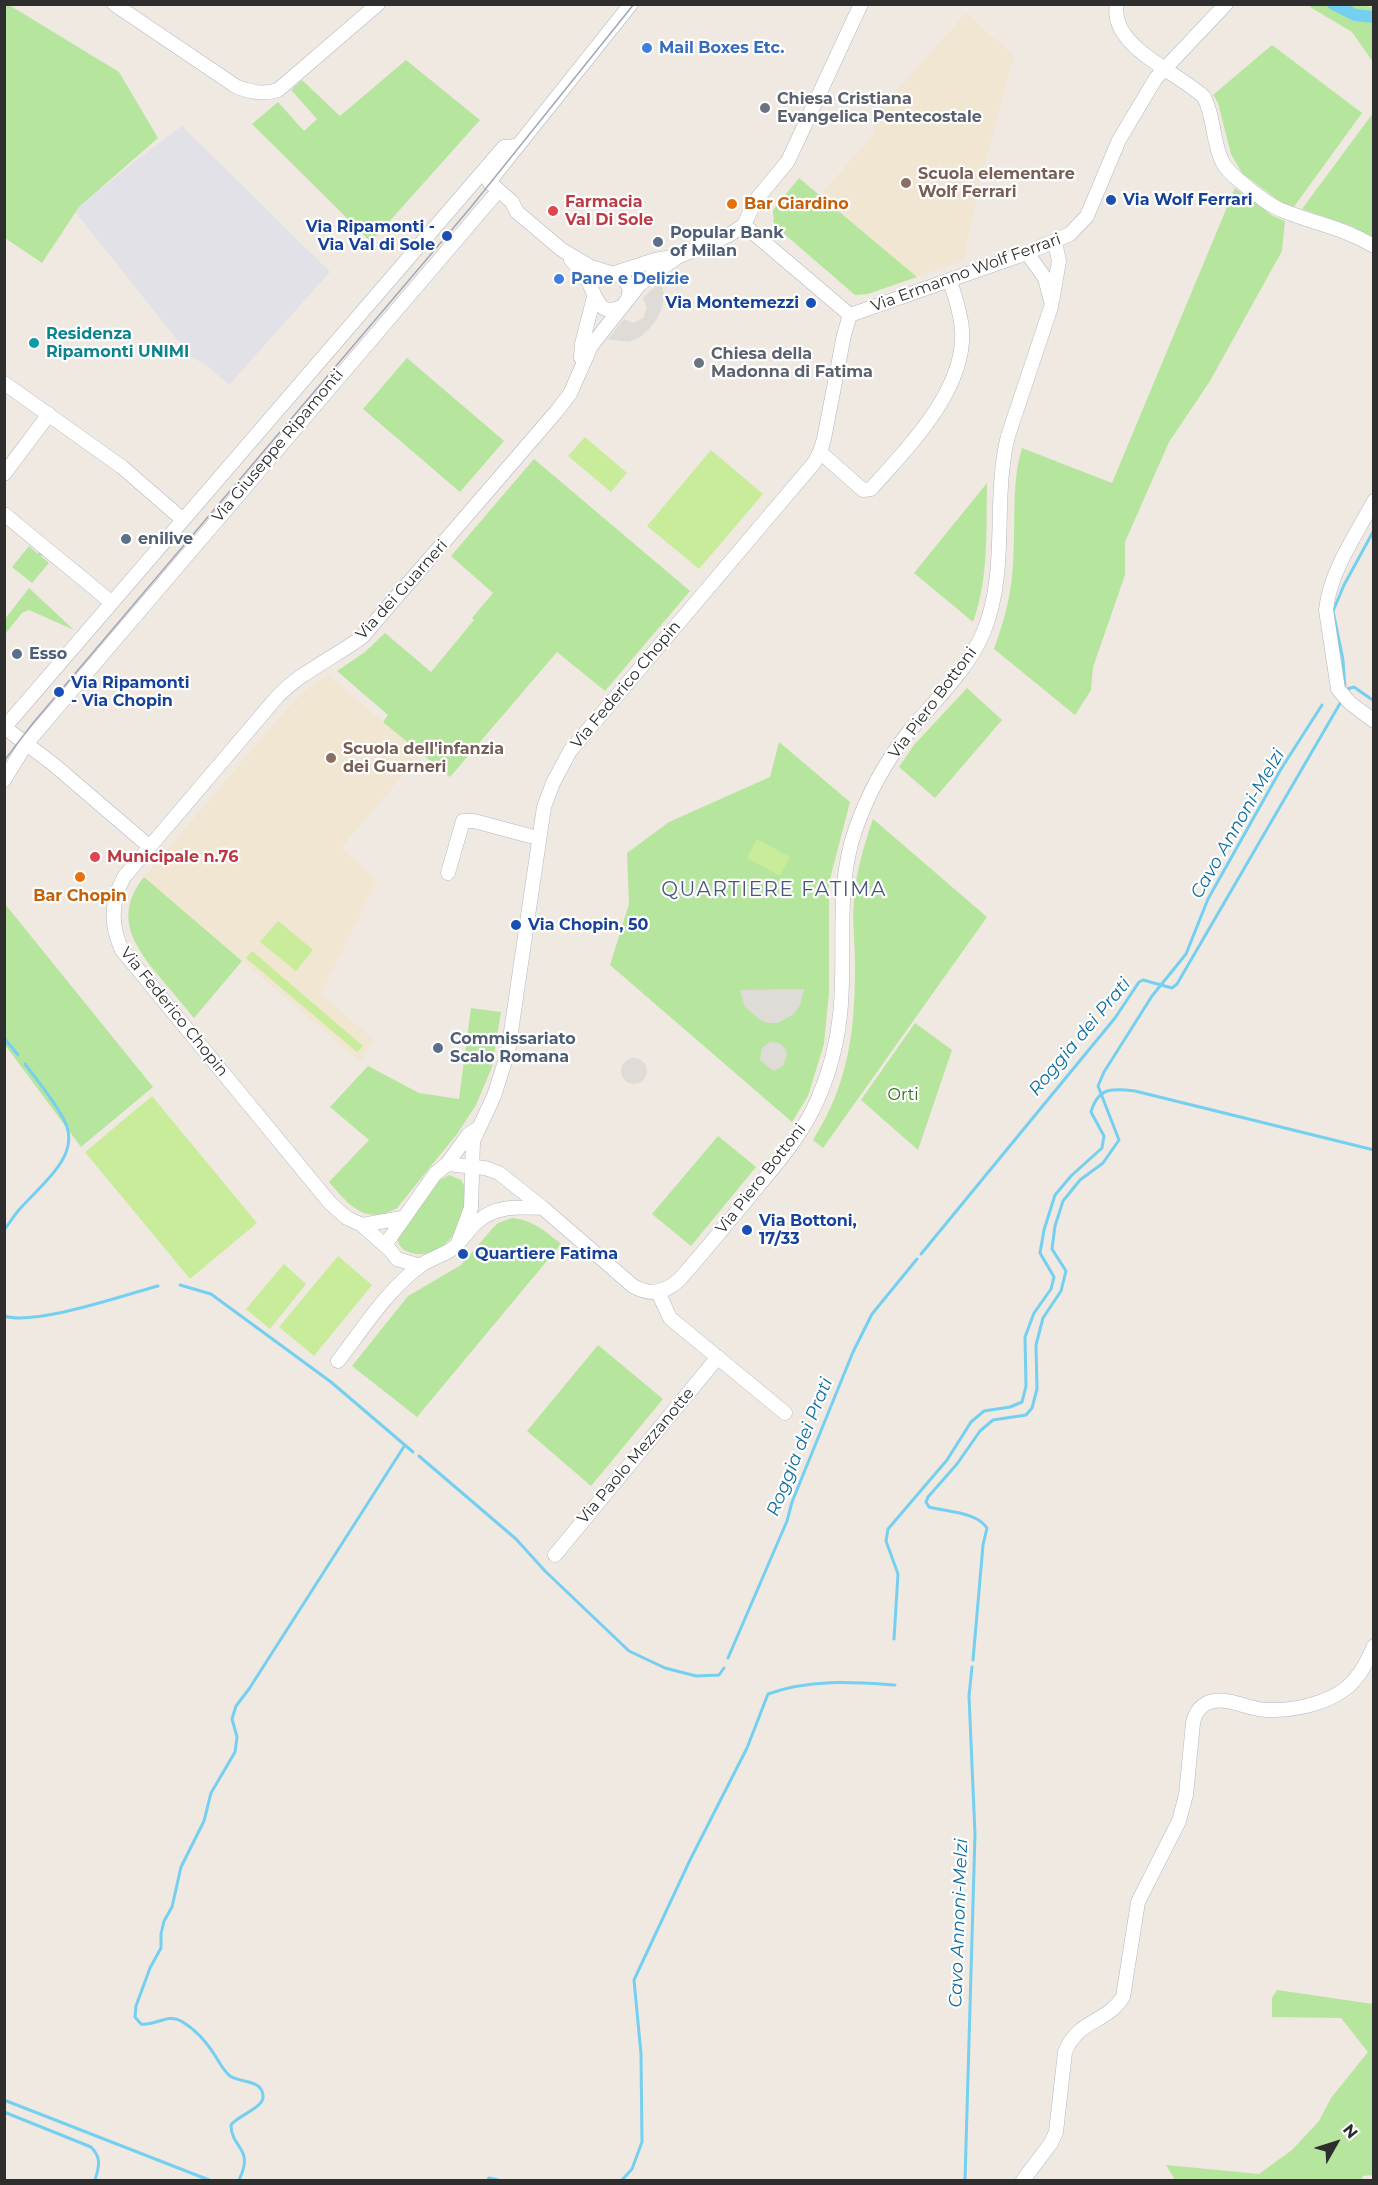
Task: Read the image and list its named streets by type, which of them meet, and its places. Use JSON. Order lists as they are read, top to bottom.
{
  "streets": {
    "street": [
      "Via Ermanno Wolf Ferrari",
      "Via Giuseppe Ripamonti",
      "Via dei Guarneri",
      "Via Federico Chopin",
      "Via Piero Bottoni",
      "Via Paolo Mezzanotte"
    ]
  },
  "crossings": [
    ["Via Ermanno Wolf Ferrari", "Via Federico Chopin"],
    ["Via Ermanno Wolf Ferrari", "Via Piero Bottoni"],
    ["Via dei Guarneri", "Via Federico Chopin"]
  ],
  "districts": ["QUARTIERE FATIMA"],
  "water": ["Cavo Annoni-Melzi", "Roggia dei Prati"],
  "parks": ["Orti"],
  "places": [
    "Mail Boxes Etc.",
    "Chiesa Cristiana Evangelica Pentecostale",
    "Scuola elementare Wolf Ferrari",
    "Via Wolf Ferrari",
    "Bar Giardino",
    "Farmacia Val Di Sole",
    "Via Ripamonti - Via Val di Sole",
    "Popular Bank of Milan",
    "Pane e Delizie",
    "Via Montemezzi",
    "Residenza Ripamonti UNIMI",
    "Chiesa della Madonna di Fatima",
    "enilive",
    "Esso",
    "Via Ripamonti - Via Chopin",
    "Scuola dell'infanzia dei Guarneri",
    "Municipale n.76",
    "Bar Chopin",
    "Via Chopin, 50",
    "Commissariato Scalo Romana",
    "Via Bottoni, 17/33",
    "Quartiere Fatima"
  ],
  "north": "top right"
}
